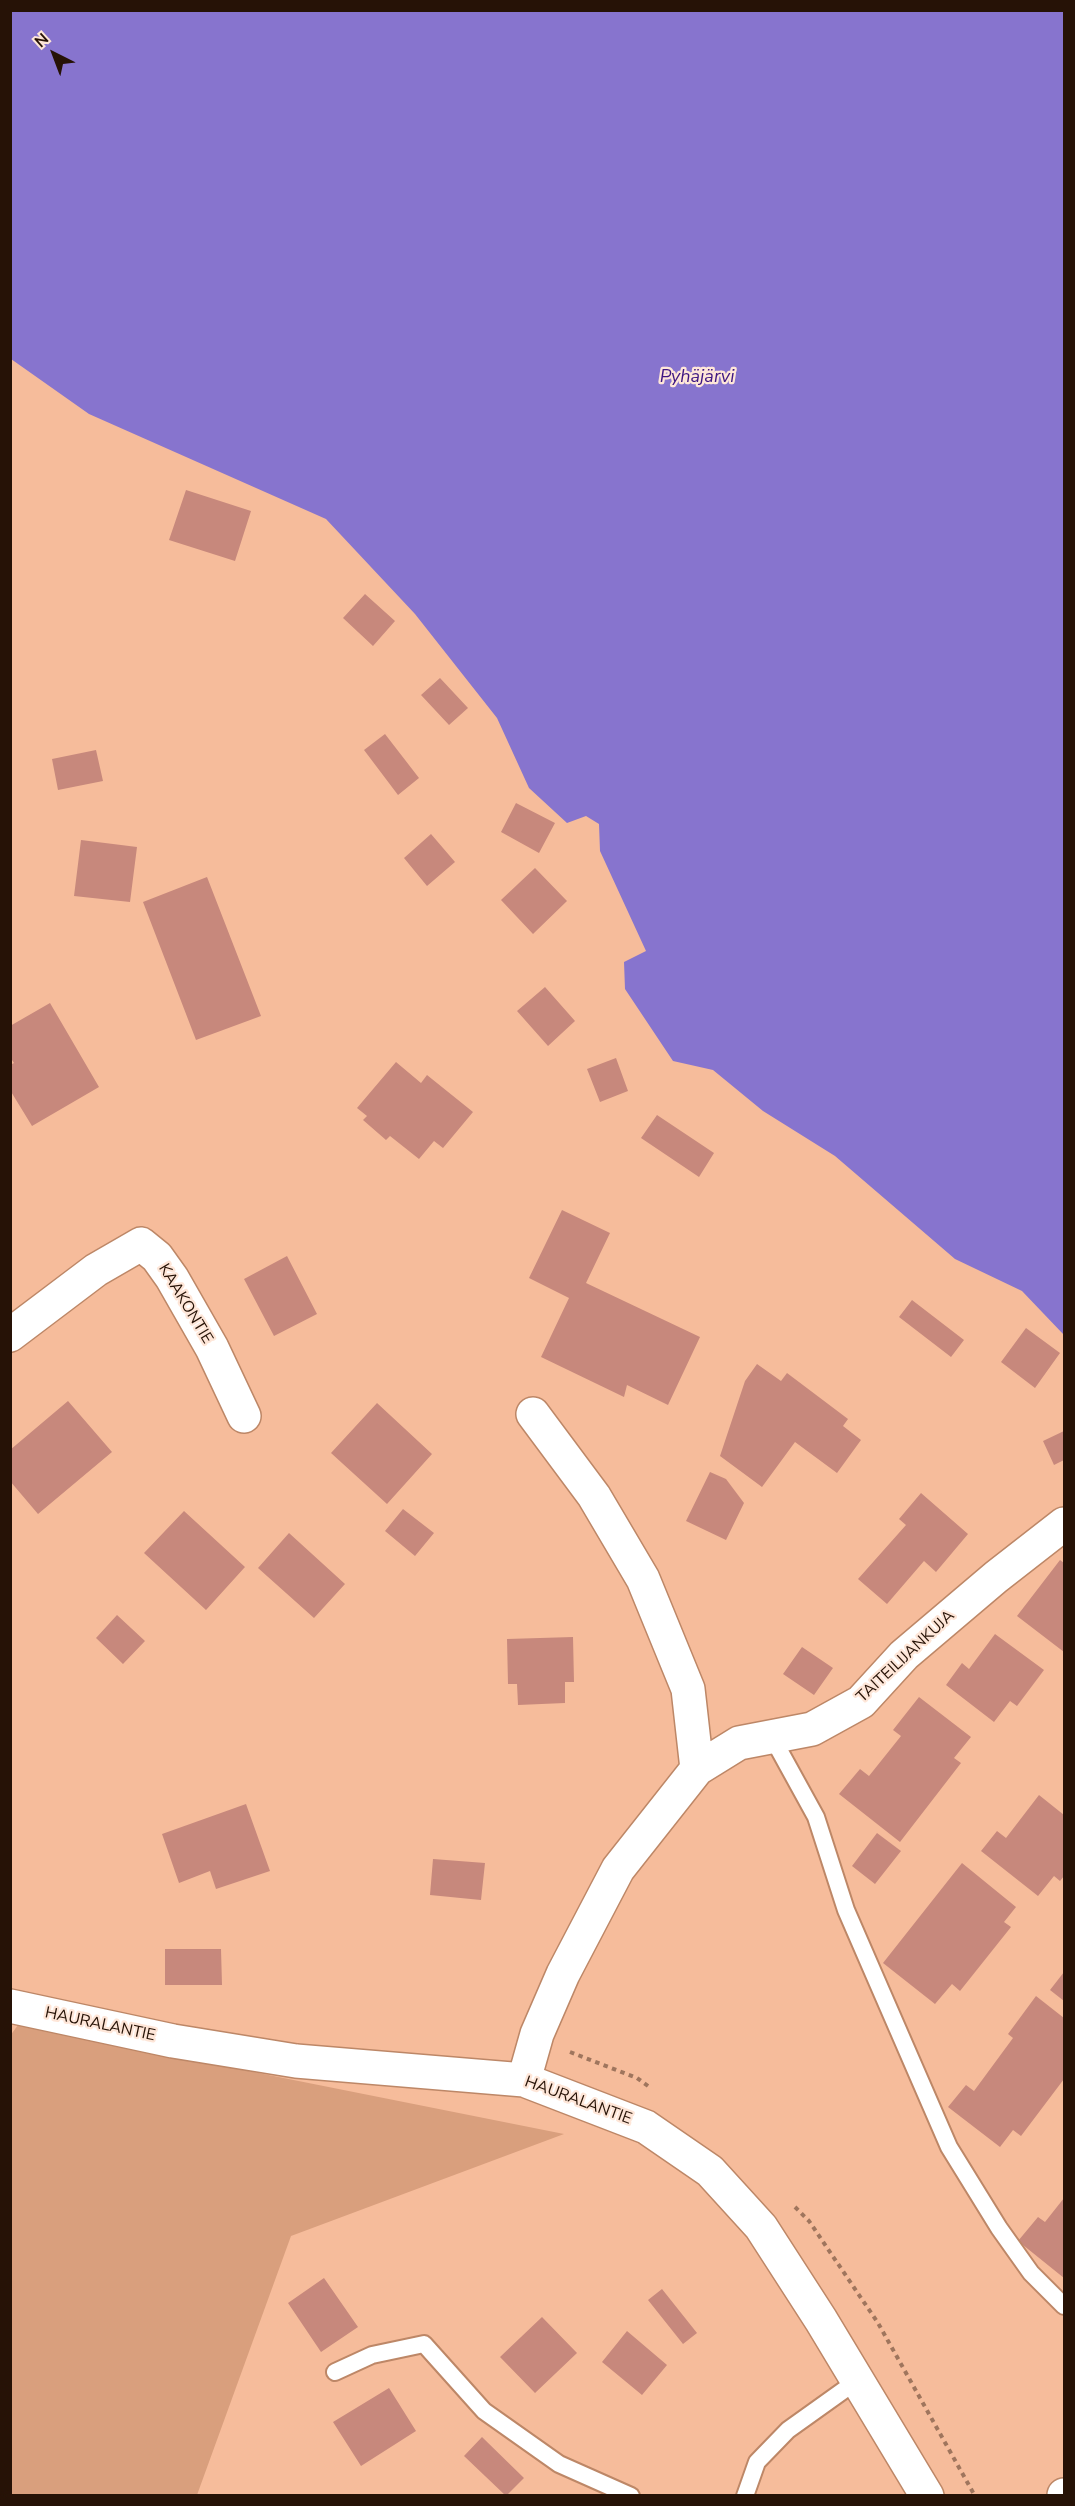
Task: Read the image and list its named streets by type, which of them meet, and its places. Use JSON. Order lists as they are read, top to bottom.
{
  "streets": {
    "street": ["KAAKONTIE", "TAITEILIJANKUJA", "HAURALANTIE"]
  },
  "crossings": [
    ["TAITEILIJANKUJA", "HAURALANTIE"]
  ],
  "water": ["Pyhäjärvi"],
  "north": "top left"
}
